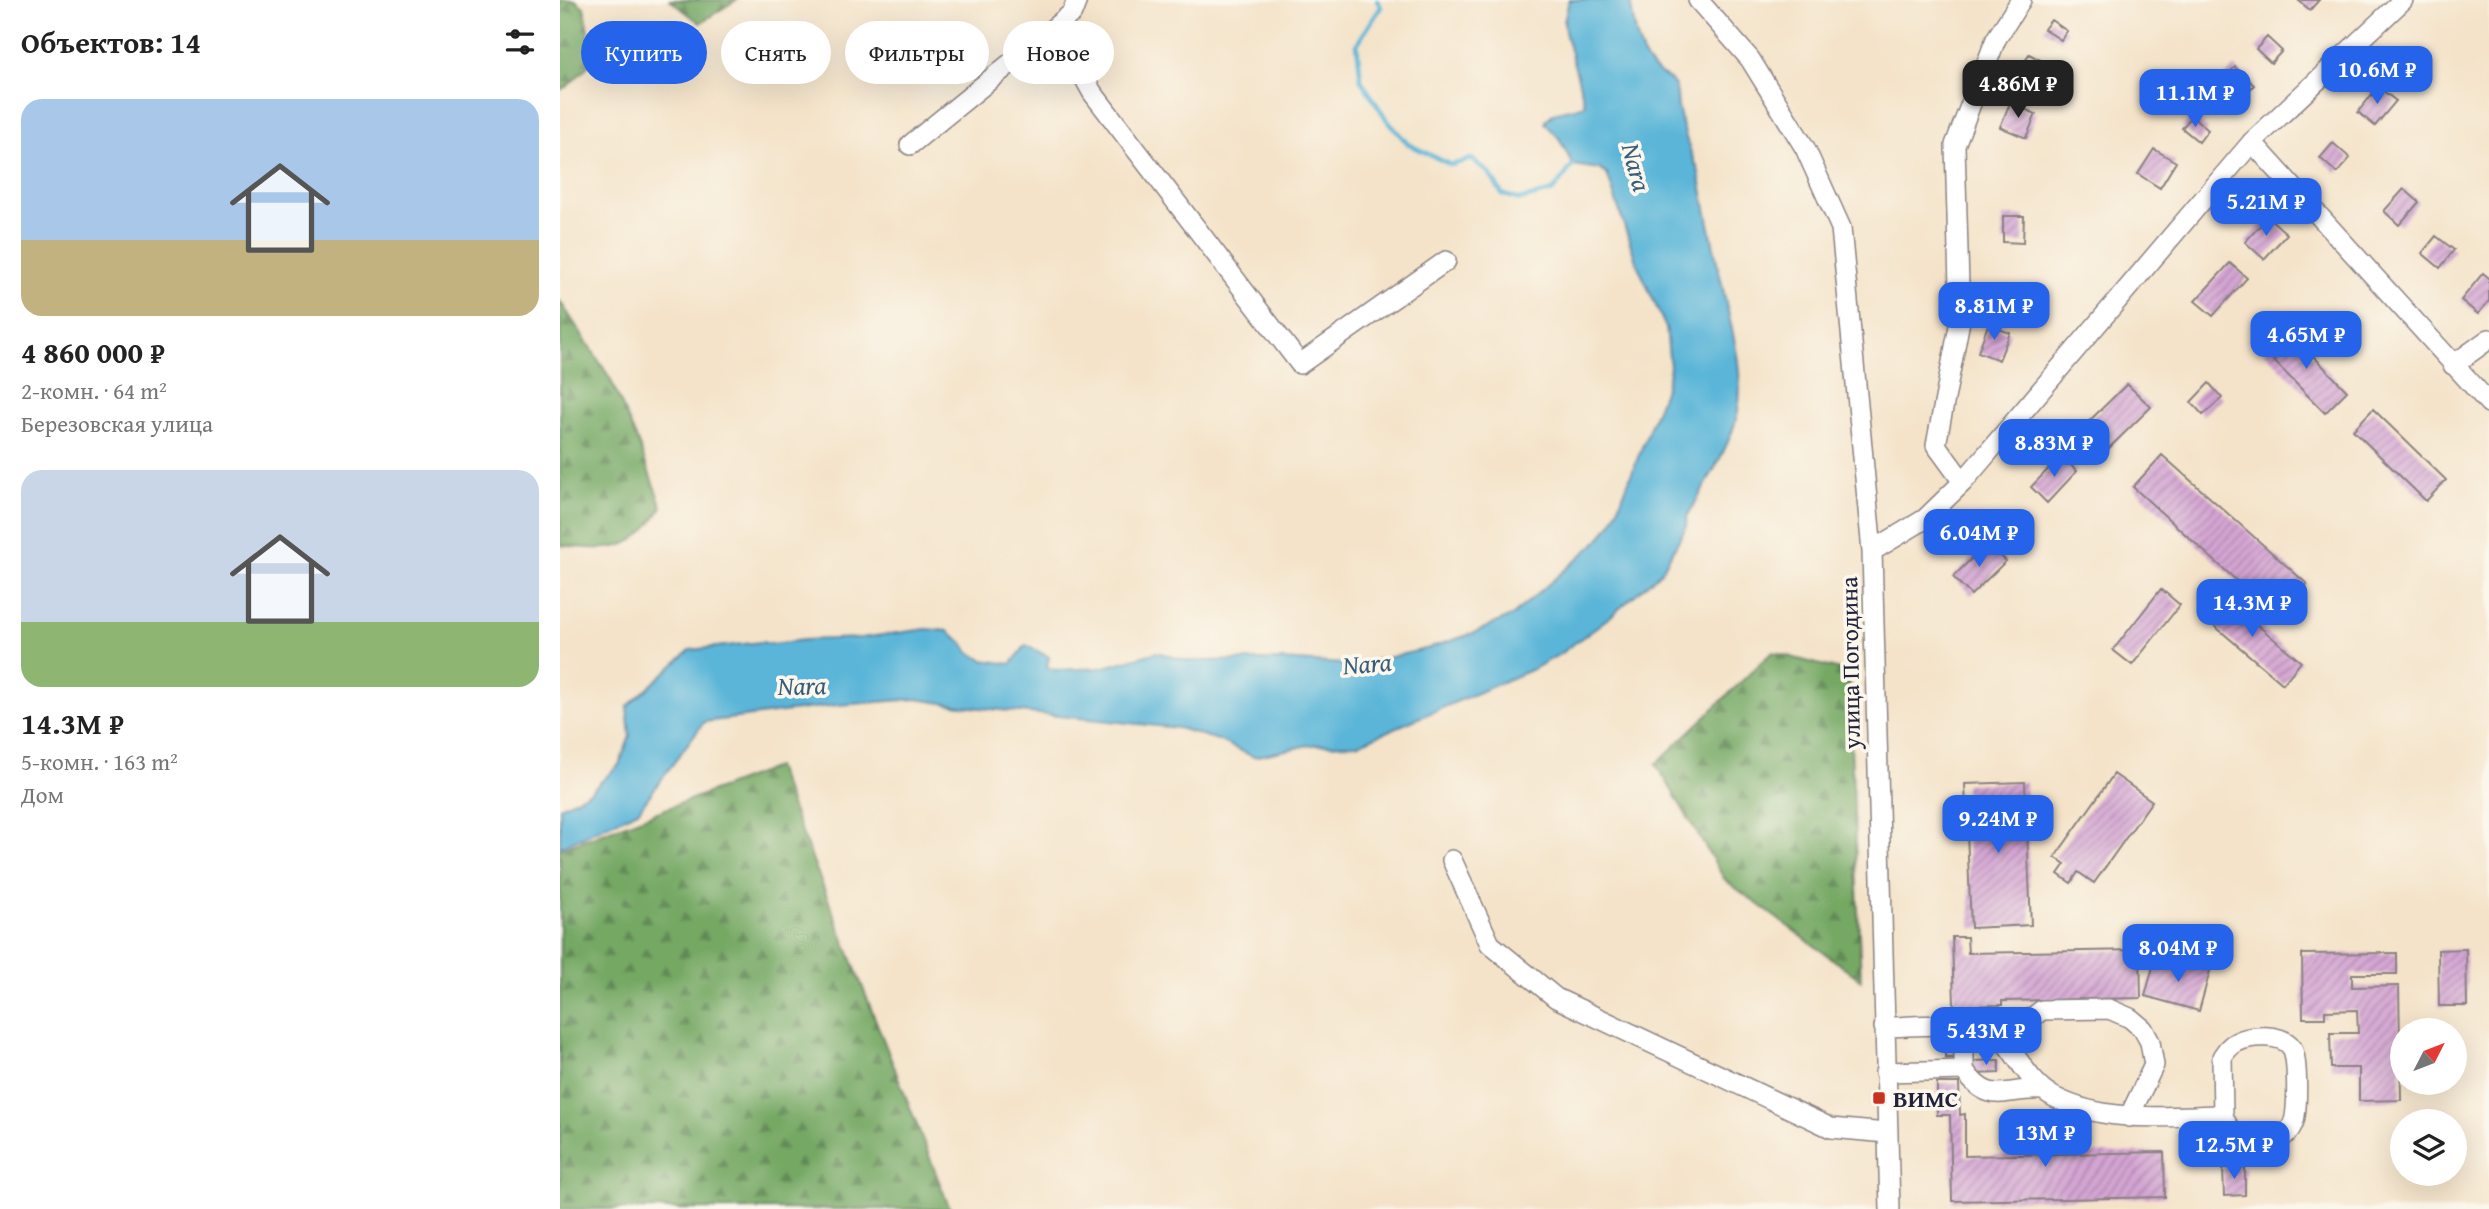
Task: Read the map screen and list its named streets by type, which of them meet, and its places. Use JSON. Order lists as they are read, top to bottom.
{
  "streets": {
    "street": ["улица Погодина"]
  },
  "water": ["Nara"],
  "places": {
    "transit": ["ВИМС"]
  },
  "north": "top right",
  "page": {
    "heading": "Объектов: 14",
    "chip": [
      "Купить",
      "Снять",
      "Фильтры",
      "Новое"
    ],
    "price": [
      "10.6M ₽",
      "4.86M ₽",
      "11.1M ₽",
      "5.21M ₽",
      "8.81M ₽",
      "4.65M ₽",
      "8.83M ₽",
      "6.04M ₽",
      "14.3M ₽",
      "9.24M ₽",
      "8.04M ₽",
      "5.43M ₽",
      "13M ₽",
      "12.5M ₽"
    ],
    "list": [
      {
        "name": "4 860 000 ₽",
        "note": "2-комн. · 64 m² · Березовская улица"
      },
      {
        "name": "14.3M ₽",
        "note": "5-комн. · 163 m² · Дом"
      }
    ]
  }
}
